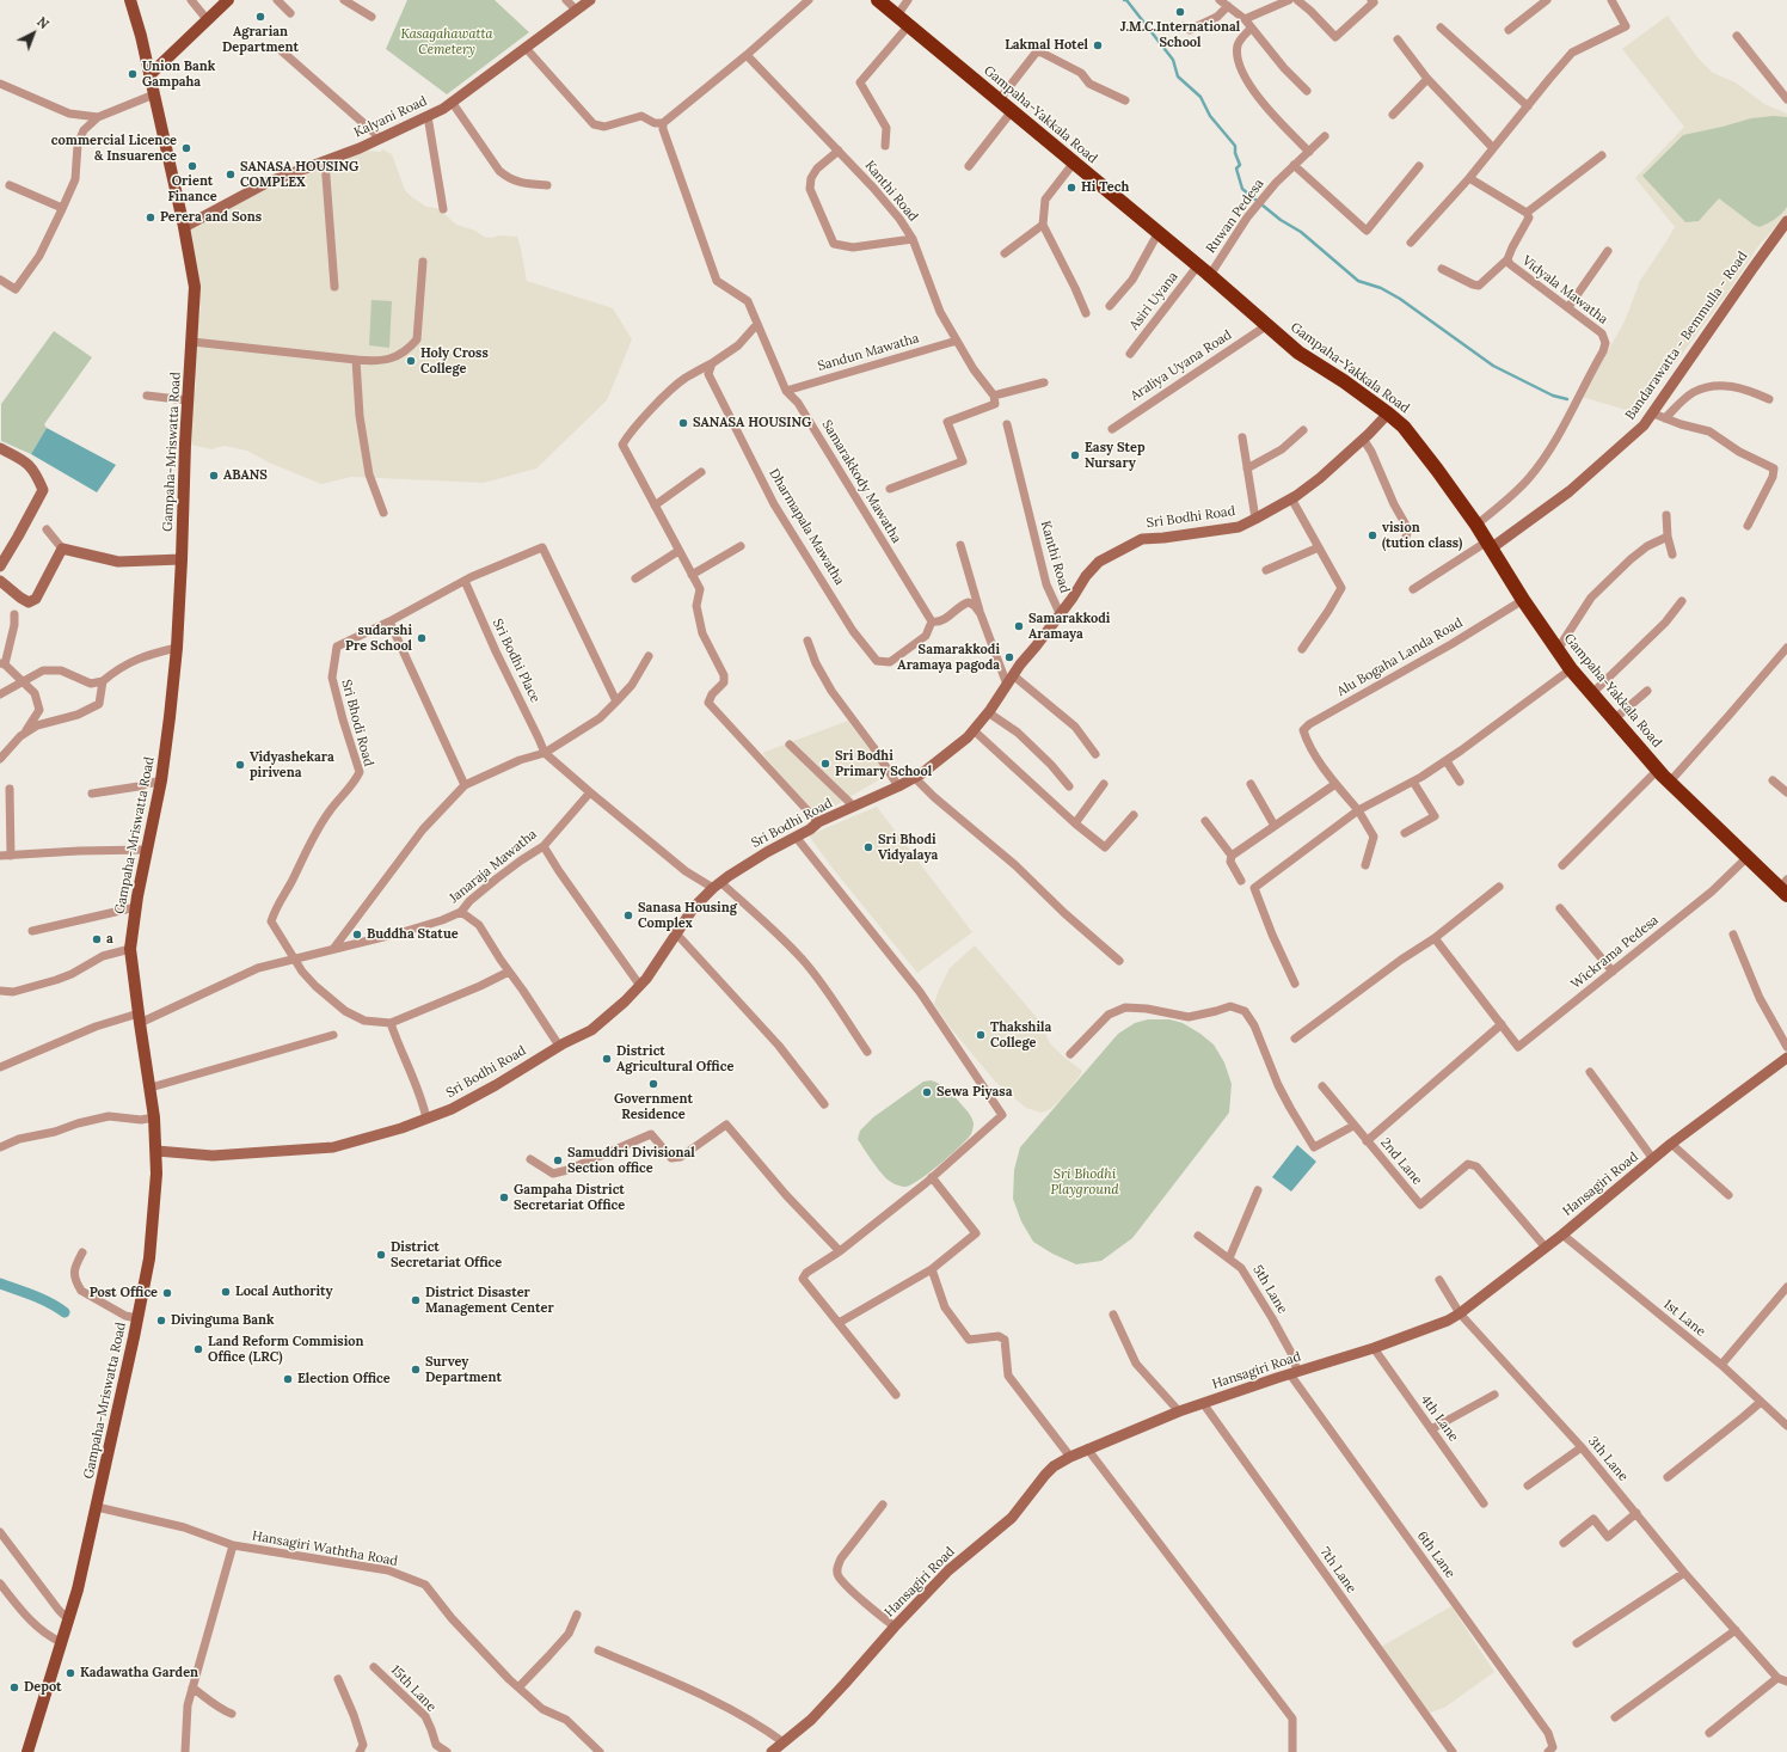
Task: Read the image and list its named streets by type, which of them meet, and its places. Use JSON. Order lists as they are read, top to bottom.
{
  "streets": {
    "highway": ["Gampaha-Yakkala Road"],
    "main road": ["Gampaha-Mriswatta Road"],
    "street": [
      "Kalyani Road",
      "Kanthi Road",
      "Ruwan Pedesa",
      "Vidyala Mawatha",
      "Asiri Uyana",
      "Bandarawatta - Bemmulla - Road",
      "Sandun Mawatha",
      "Araliya Uyana Road",
      "Samarakkody Mawatha",
      "Sri Bodhi Road",
      "Dharmapala Mawatha",
      "Alu Bogaha Landa Road",
      "Sri Bodhi Place",
      "Sri Bhodi Road",
      "Janaraja Mawatha",
      "Wickrama Pedesa",
      "2nd Lane",
      "Hansagiri Road",
      "5th Lane",
      "1st Lane",
      "4th Lane",
      "3th Lane",
      "Hansagiri Waththa Road",
      "6th Lane",
      "7th Lane",
      "15th Lane"
    ]
  },
  "crossings": [
    ["Gampaha-Yakkala Road", "Ruwan Pedesa"],
    ["Gampaha-Yakkala Road", "Vidyala Mawatha"],
    ["Gampaha-Yakkala Road", "Asiri Uyana"],
    ["Gampaha-Yakkala Road", "Bandarawatta - Bemmulla - Road"],
    ["Gampaha-Yakkala Road", "Araliya Uyana Road"],
    ["Gampaha-Yakkala Road", "Sri Bodhi Road"],
    ["Gampaha-Yakkala Road", "Alu Bogaha Landa Road"],
    ["Gampaha-Yakkala Road", "Wickrama Pedesa"],
    ["Kalyani Road", "Gampaha-Mriswatta Road"],
    ["Kanthi Road", "Sandun Mawatha"],
    ["Kanthi Road", "Sri Bodhi Road"],
    ["Sandun Mawatha", "Samarakkody Mawatha"],
    ["Gampaha-Mriswatta Road", "Sri Bodhi Road"],
    ["Gampaha-Mriswatta Road", "Janaraja Mawatha"],
    ["Gampaha-Mriswatta Road", "Hansagiri Waththa Road"],
    ["Samarakkody Mawatha", "Dharmapala Mawatha"],
    ["Sri Bhodi Road", "Janaraja Mawatha"],
    ["2nd Lane", "Hansagiri Road"],
    ["Hansagiri Road", "5th Lane"],
    ["Hansagiri Road", "1st Lane"],
    ["Hansagiri Road", "4th Lane"],
    ["Hansagiri Road", "3th Lane"],
    ["Hansagiri Road", "6th Lane"],
    ["Hansagiri Road", "7th Lane"],
    ["5th Lane", "6th Lane"]
  ],
  "parks": ["Kasagahawatta Cemetery", "Sri Bhodhi Playground"],
  "places": [
    "J.M.C.International School",
    "Agrarian Department",
    "Lakmal Hotel",
    "Union Bank Gampaha",
    "commercial Licence & Insuarence",
    "Orient Finance",
    "SANASA HOUSING COMPLEX",
    "Hi Tech",
    "Perera and Sons",
    "Holy Cross College",
    "SANASA HOUSING",
    "Easy Step Nursary",
    "ABANS",
    "vision (tution class)",
    "Samarakkodi Aramaya",
    "sudarshi Pre School",
    "Samarakkodi Aramaya pagoda",
    "Sri Bodhi Primary School",
    "Vidyashekara pirivena",
    "Sri Bhodi Vidyalaya",
    "Sanasa Housing Complex",
    "Buddha Statue",
    "a",
    "Thakshila College",
    "District Agricultural Office",
    "Government Residence",
    "Sewa Piyasa",
    "Samuddri Divisional Section office",
    "Gampaha District Secretariat Office",
    "District Secretariat Office",
    "Local Authority",
    "Post Office",
    "District Disaster Management Center",
    "Divinguma Bank",
    "Land Reform Commision Office (LRC)",
    "Survey Department",
    "Election Office",
    "Kadawatha Garden",
    "Depot"
  ],
  "north": "top right"
}
